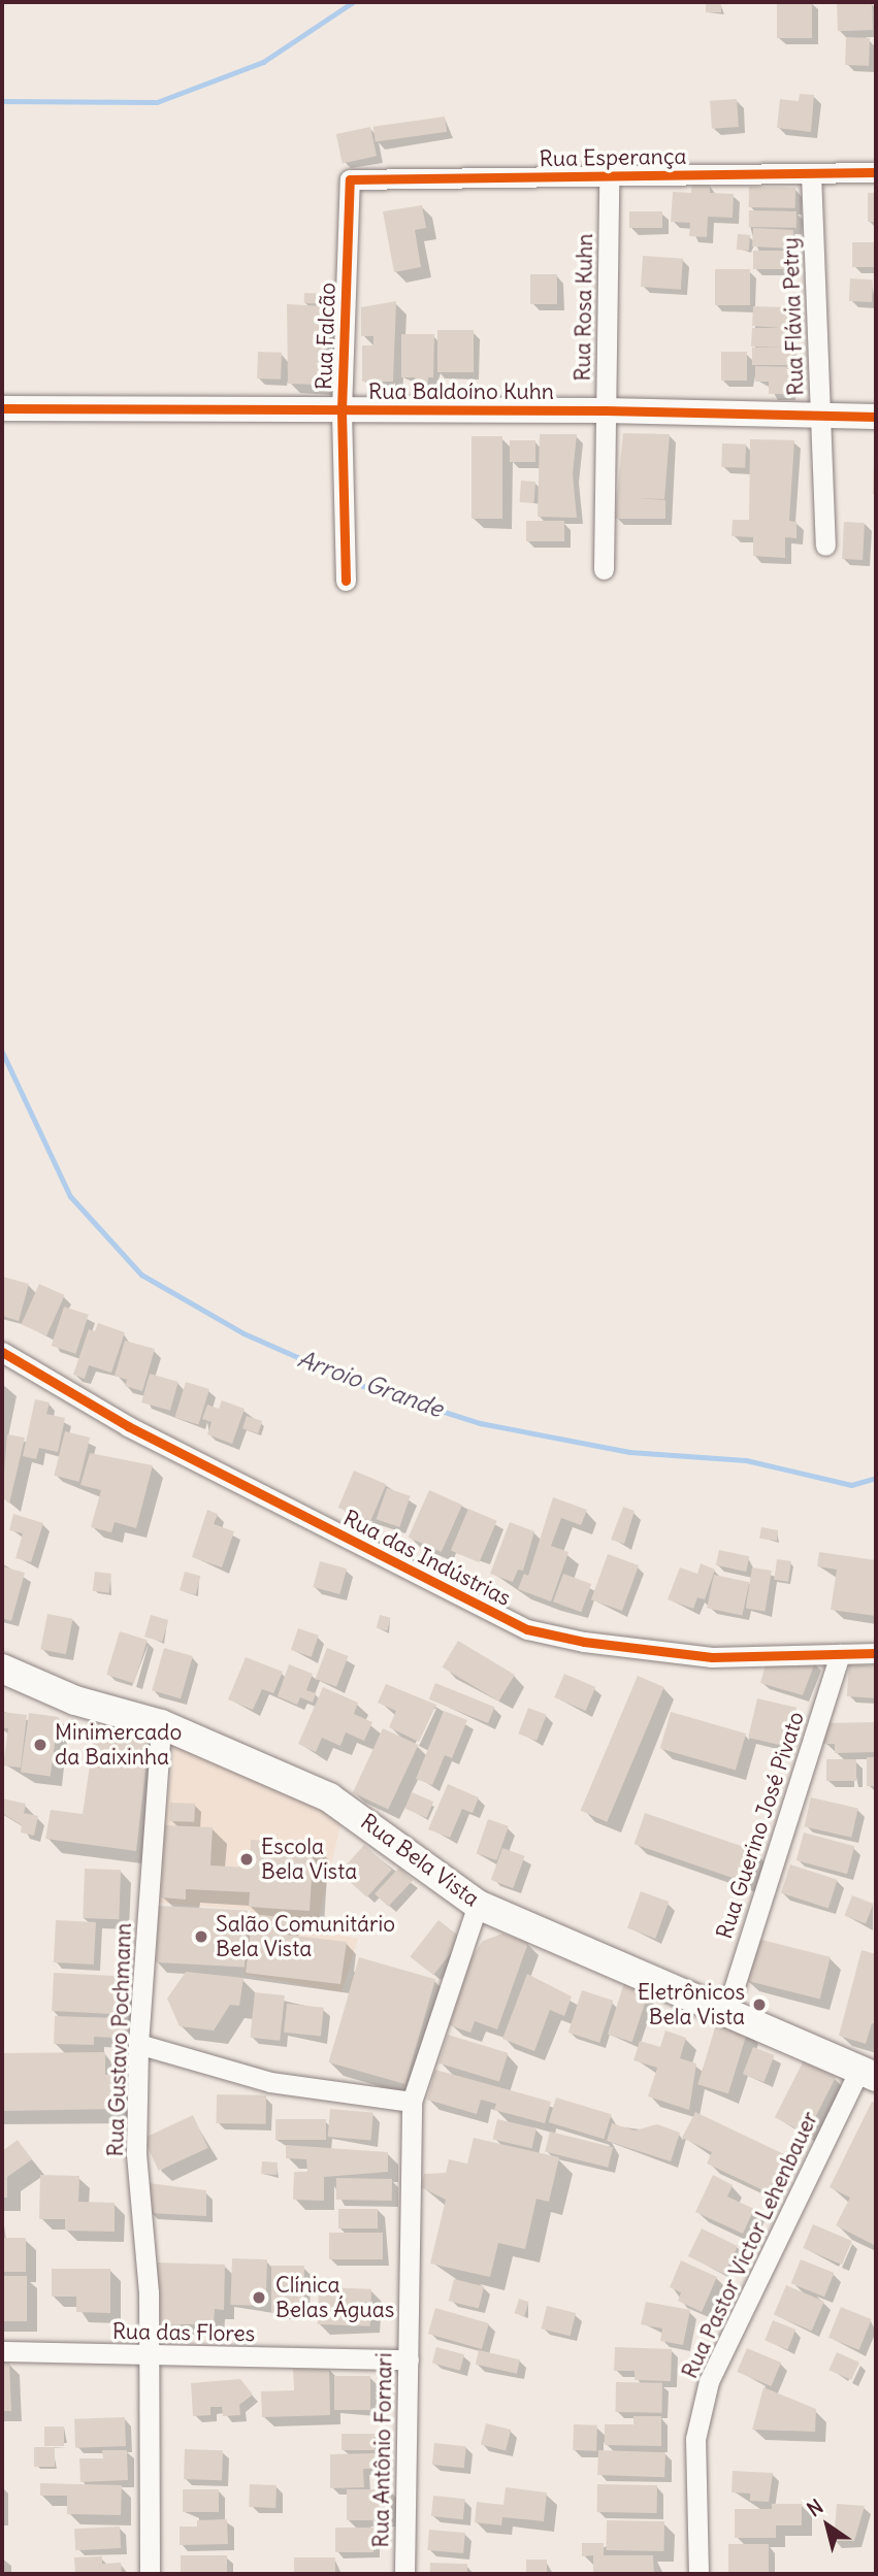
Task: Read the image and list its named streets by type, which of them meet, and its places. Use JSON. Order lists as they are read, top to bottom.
{
  "streets": {
    "main road": ["Rua Bela Vista"],
    "street": [
      "Rua Esperança",
      "Rua Rosa Kuhn",
      "Rua Flávia Petry",
      "Rua Falcão",
      "Rua Baldoíno Kuhn",
      "Rua das Indústrias",
      "Rua Guerino José Pivato",
      "Rua Gustavo Pochmann",
      "Rua Pastor Victor Lehenbauer",
      "Rua das Flores",
      "Rua Antônio Fornari"
    ]
  },
  "crossings": [
    ["Rua Esperança", "Rua Rosa Kuhn"],
    ["Rua Esperança", "Rua Flávia Petry"],
    ["Rua Esperança", "Rua Falcão"],
    ["Rua Rosa Kuhn", "Rua Baldoíno Kuhn"],
    ["Rua Flávia Petry", "Rua Baldoíno Kuhn"],
    ["Rua Falcão", "Rua Baldoíno Kuhn"],
    ["Rua das Indústrias", "Rua Guerino José Pivato"],
    ["Rua Guerino José Pivato", "Rua Bela Vista"],
    ["Rua Bela Vista", "Rua Gustavo Pochmann"],
    ["Rua Bela Vista", "Rua Pastor Victor Lehenbauer"],
    ["Rua Bela Vista", "Rua Antônio Fornari"],
    ["Rua Gustavo Pochmann", "Rua das Flores"],
    ["Rua das Flores", "Rua Antônio Fornari"]
  ],
  "water": ["Arroio Grande"],
  "places": [
    "Minimercado da Baixinha",
    "Escola Bela Vista",
    "Salão Comunitário Bela Vista",
    "Eletrônicos Bela Vista",
    "Clínica Belas Águas"
  ],
  "north": "top left"
}
